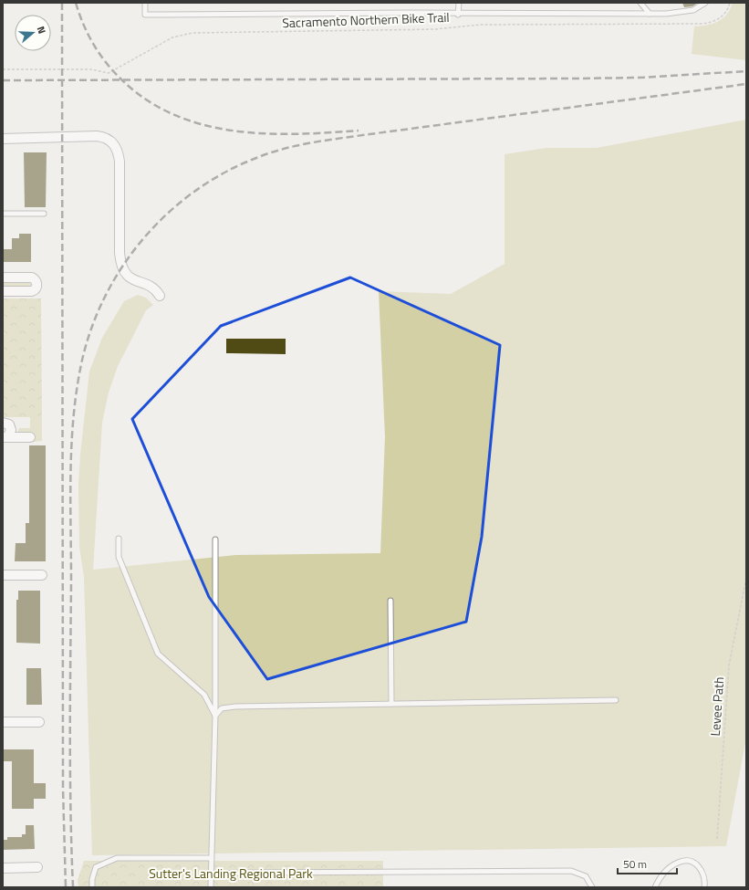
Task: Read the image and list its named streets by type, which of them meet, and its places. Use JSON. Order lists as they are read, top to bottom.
{
  "streets": {
    "path": ["Sacramento Northern Bike Trail", "Levee Path"]
  },
  "parks": ["Sutter's Landing Regional Park"],
  "scale_bar": "50 m",
  "north": "right"
}
